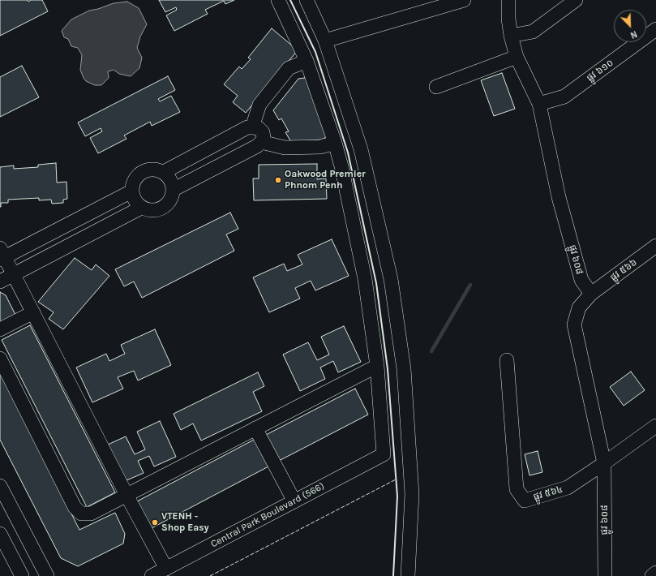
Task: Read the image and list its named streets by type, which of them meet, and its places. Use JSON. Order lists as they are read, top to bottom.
{
  "streets": {
    "street": [
      "ផ្លូវ ៦១០",
      "ផ្លូវ ៦០៨",
      "ផ្លូវ ៥៦៦",
      "ផ្លូវ ៥៦៤",
      "Central Park Boulevard (566)"
    ]
  },
  "crossings": [
    ["ផ្លូវ ៦១០", "ផ្លូវ ៦០៨"],
    ["ផ្លូវ ៦០៨", "ផ្លូវ ៥៦៦"],
    ["ផ្លូវ ៦០៨", "ផ្លូវ ៥៦៤"]
  ],
  "places": ["Oakwood Premier Phnom Penh", "VTENH - Shop Easy"],
  "north": "bottom right"
}
